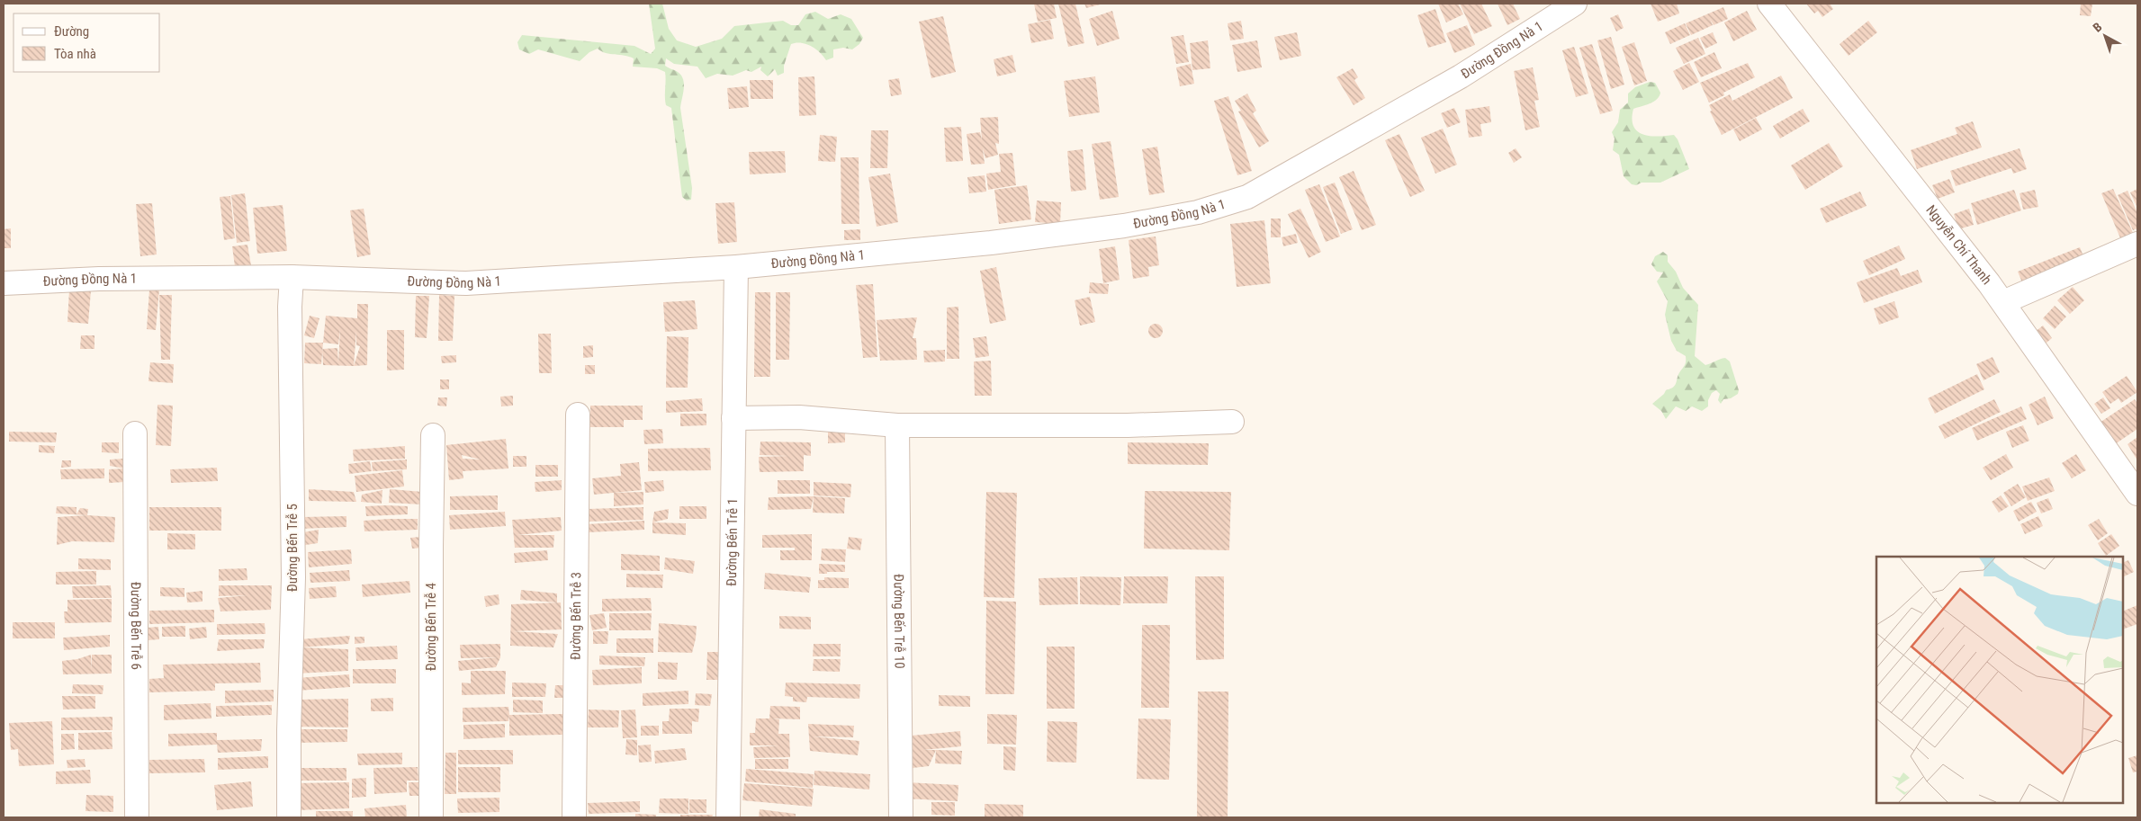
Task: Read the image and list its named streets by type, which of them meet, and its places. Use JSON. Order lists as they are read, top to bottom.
{
  "streets": {
    "street": [
      "Đường Đồng Nà 1",
      "Nguyễn Chí Thanh",
      "Đường Bến Trễ 1",
      "Đường Bến Trễ 5",
      "Đường Bến Trễ 3",
      "Đường Bến Trễ 10",
      "Đường Bến Trễ 6",
      "Đường Bến Trễ 4"
    ]
  },
  "crossings": [
    ["Đường Đồng Nà 1", "Đường Bến Trễ 1"],
    ["Đường Đồng Nà 1", "Đường Bến Trễ 5"]
  ],
  "legend": ["Đường", "Tòa nhà"],
  "north": "top left"
}
